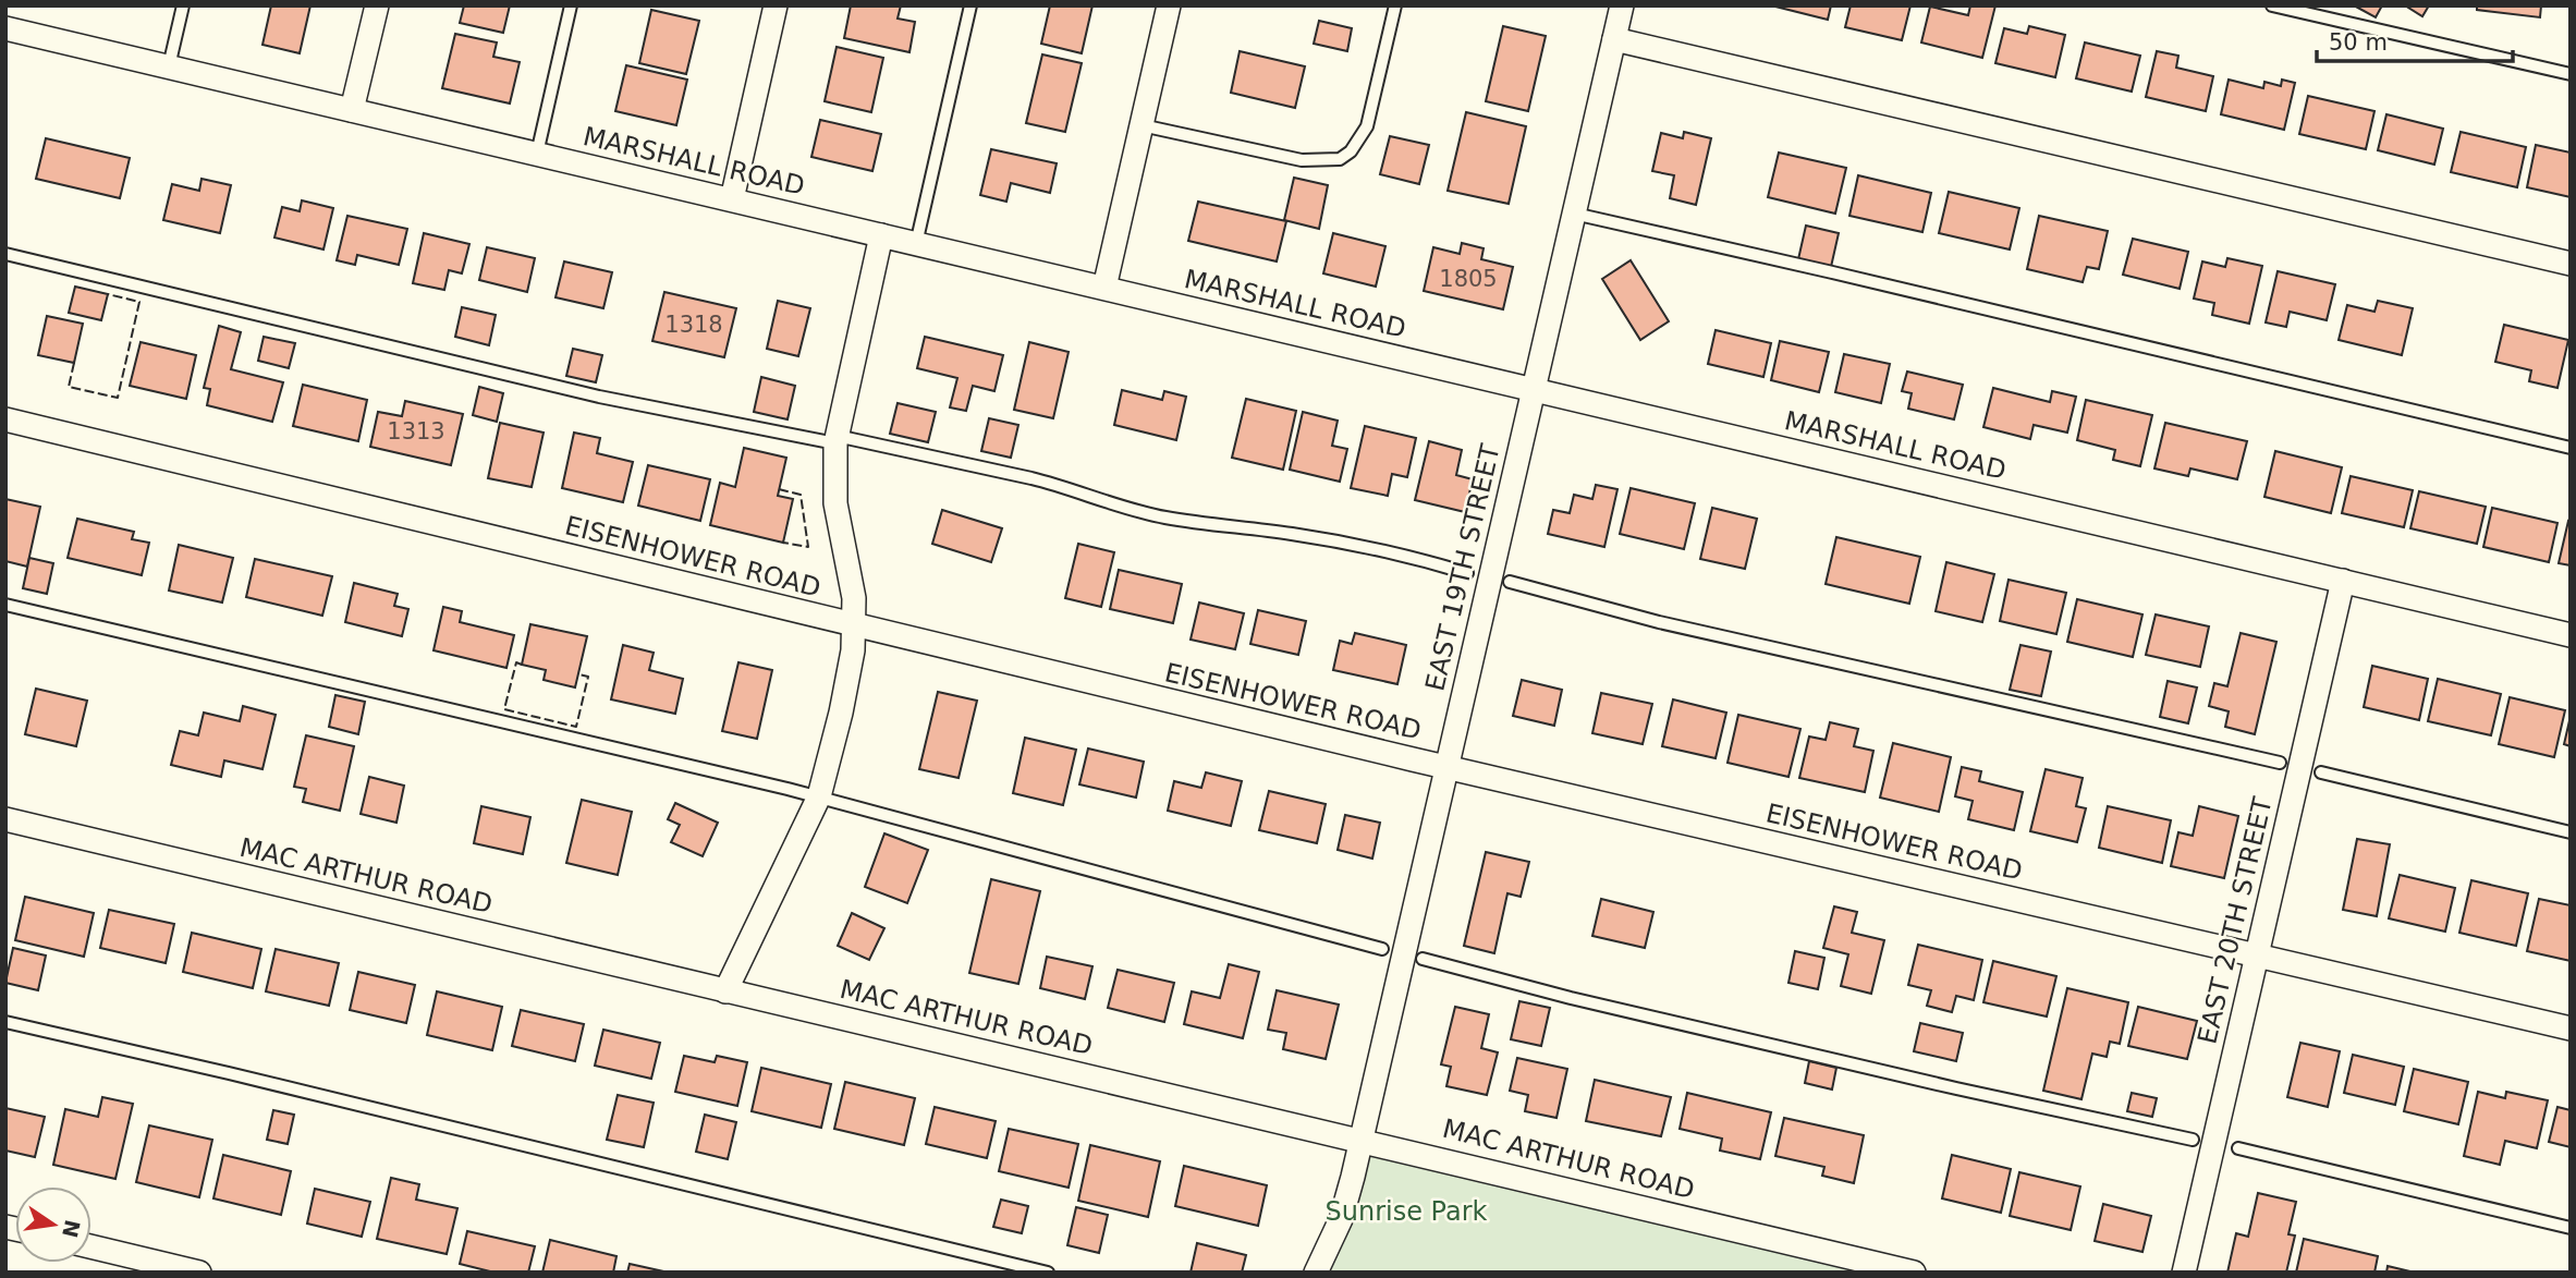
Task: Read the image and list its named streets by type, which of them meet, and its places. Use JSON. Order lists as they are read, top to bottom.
{
  "streets": {
    "street": [
      "MARSHALL ROAD",
      "EISENHOWER ROAD",
      "EAST 19TH STREET",
      "MAC ARTHUR ROAD",
      "EAST 20TH STREET"
    ]
  },
  "crossings": [
    ["MARSHALL ROAD", "EAST 19TH STREET"],
    ["MARSHALL ROAD", "EAST 20TH STREET"],
    ["EISENHOWER ROAD", "EAST 19TH STREET"],
    ["EISENHOWER ROAD", "EAST 20TH STREET"],
    ["EAST 19TH STREET", "MAC ARTHUR ROAD"]
  ],
  "parks": ["Sunrise Park"],
  "house_numbers": ["1805", "1318", "1313"],
  "scale_bar": "50 m",
  "north": "right"
}
